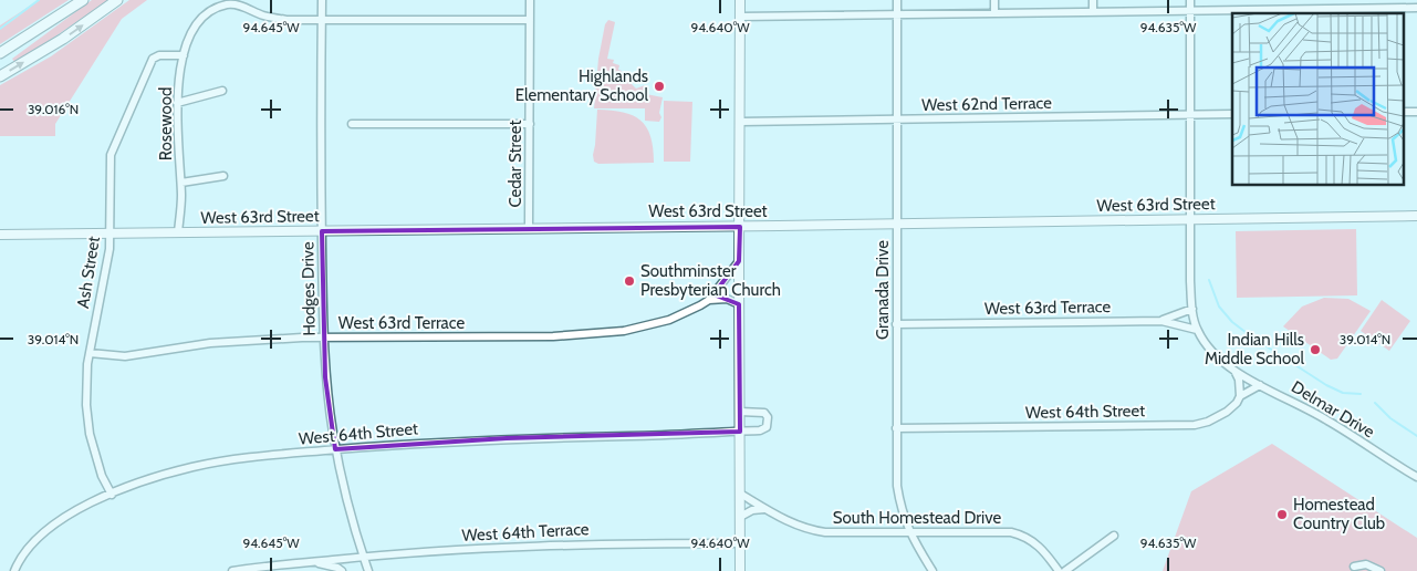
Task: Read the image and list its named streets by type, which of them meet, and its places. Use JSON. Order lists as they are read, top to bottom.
{
  "streets": {
    "main road": ["West 63rd Street"],
    "street": [
      "West 62nd Terrace",
      "Rosewood",
      "Cedar Street",
      "Ash Street",
      "Hodges Drive",
      "Granada Drive",
      "West 63rd Terrace",
      "Delmar Drive",
      "West 64th Street",
      "South Homestead Drive",
      "West 64th Terrace"
    ]
  },
  "crossings": [
    ["West 62nd Terrace", "Granada Drive"],
    ["West 62nd Terrace", "Delmar Drive"],
    ["Rosewood", "West 63rd Street"],
    ["Rosewood", "Ash Street"],
    ["Rosewood", "Hodges Drive"],
    ["Cedar Street", "West 63rd Street"],
    ["West 63rd Street", "Ash Street"],
    ["West 63rd Street", "Hodges Drive"],
    ["West 63rd Street", "Granada Drive"],
    ["West 63rd Street", "Delmar Drive"],
    ["Ash Street", "West 63rd Terrace"],
    ["Ash Street", "West 64th Street"],
    ["Hodges Drive", "West 63rd Terrace"],
    ["Hodges Drive", "West 64th Street"],
    ["Hodges Drive", "West 64th Terrace"],
    ["Granada Drive", "West 63rd Terrace"],
    ["Granada Drive", "West 64th Street"],
    ["Granada Drive", "South Homestead Drive"],
    ["West 63rd Terrace", "Delmar Drive"],
    ["Delmar Drive", "West 64th Street"]
  ],
  "places": [
    "Highlands Elementary School",
    "Southminster Presbyterian Church",
    "Indian Hills Middle School",
    "Homestead Country Club"
  ],
  "coordinates": [
    "94.645°W",
    "94.640°W",
    "94.635°W",
    "39.016°N",
    "39.014°N"
  ]
}
